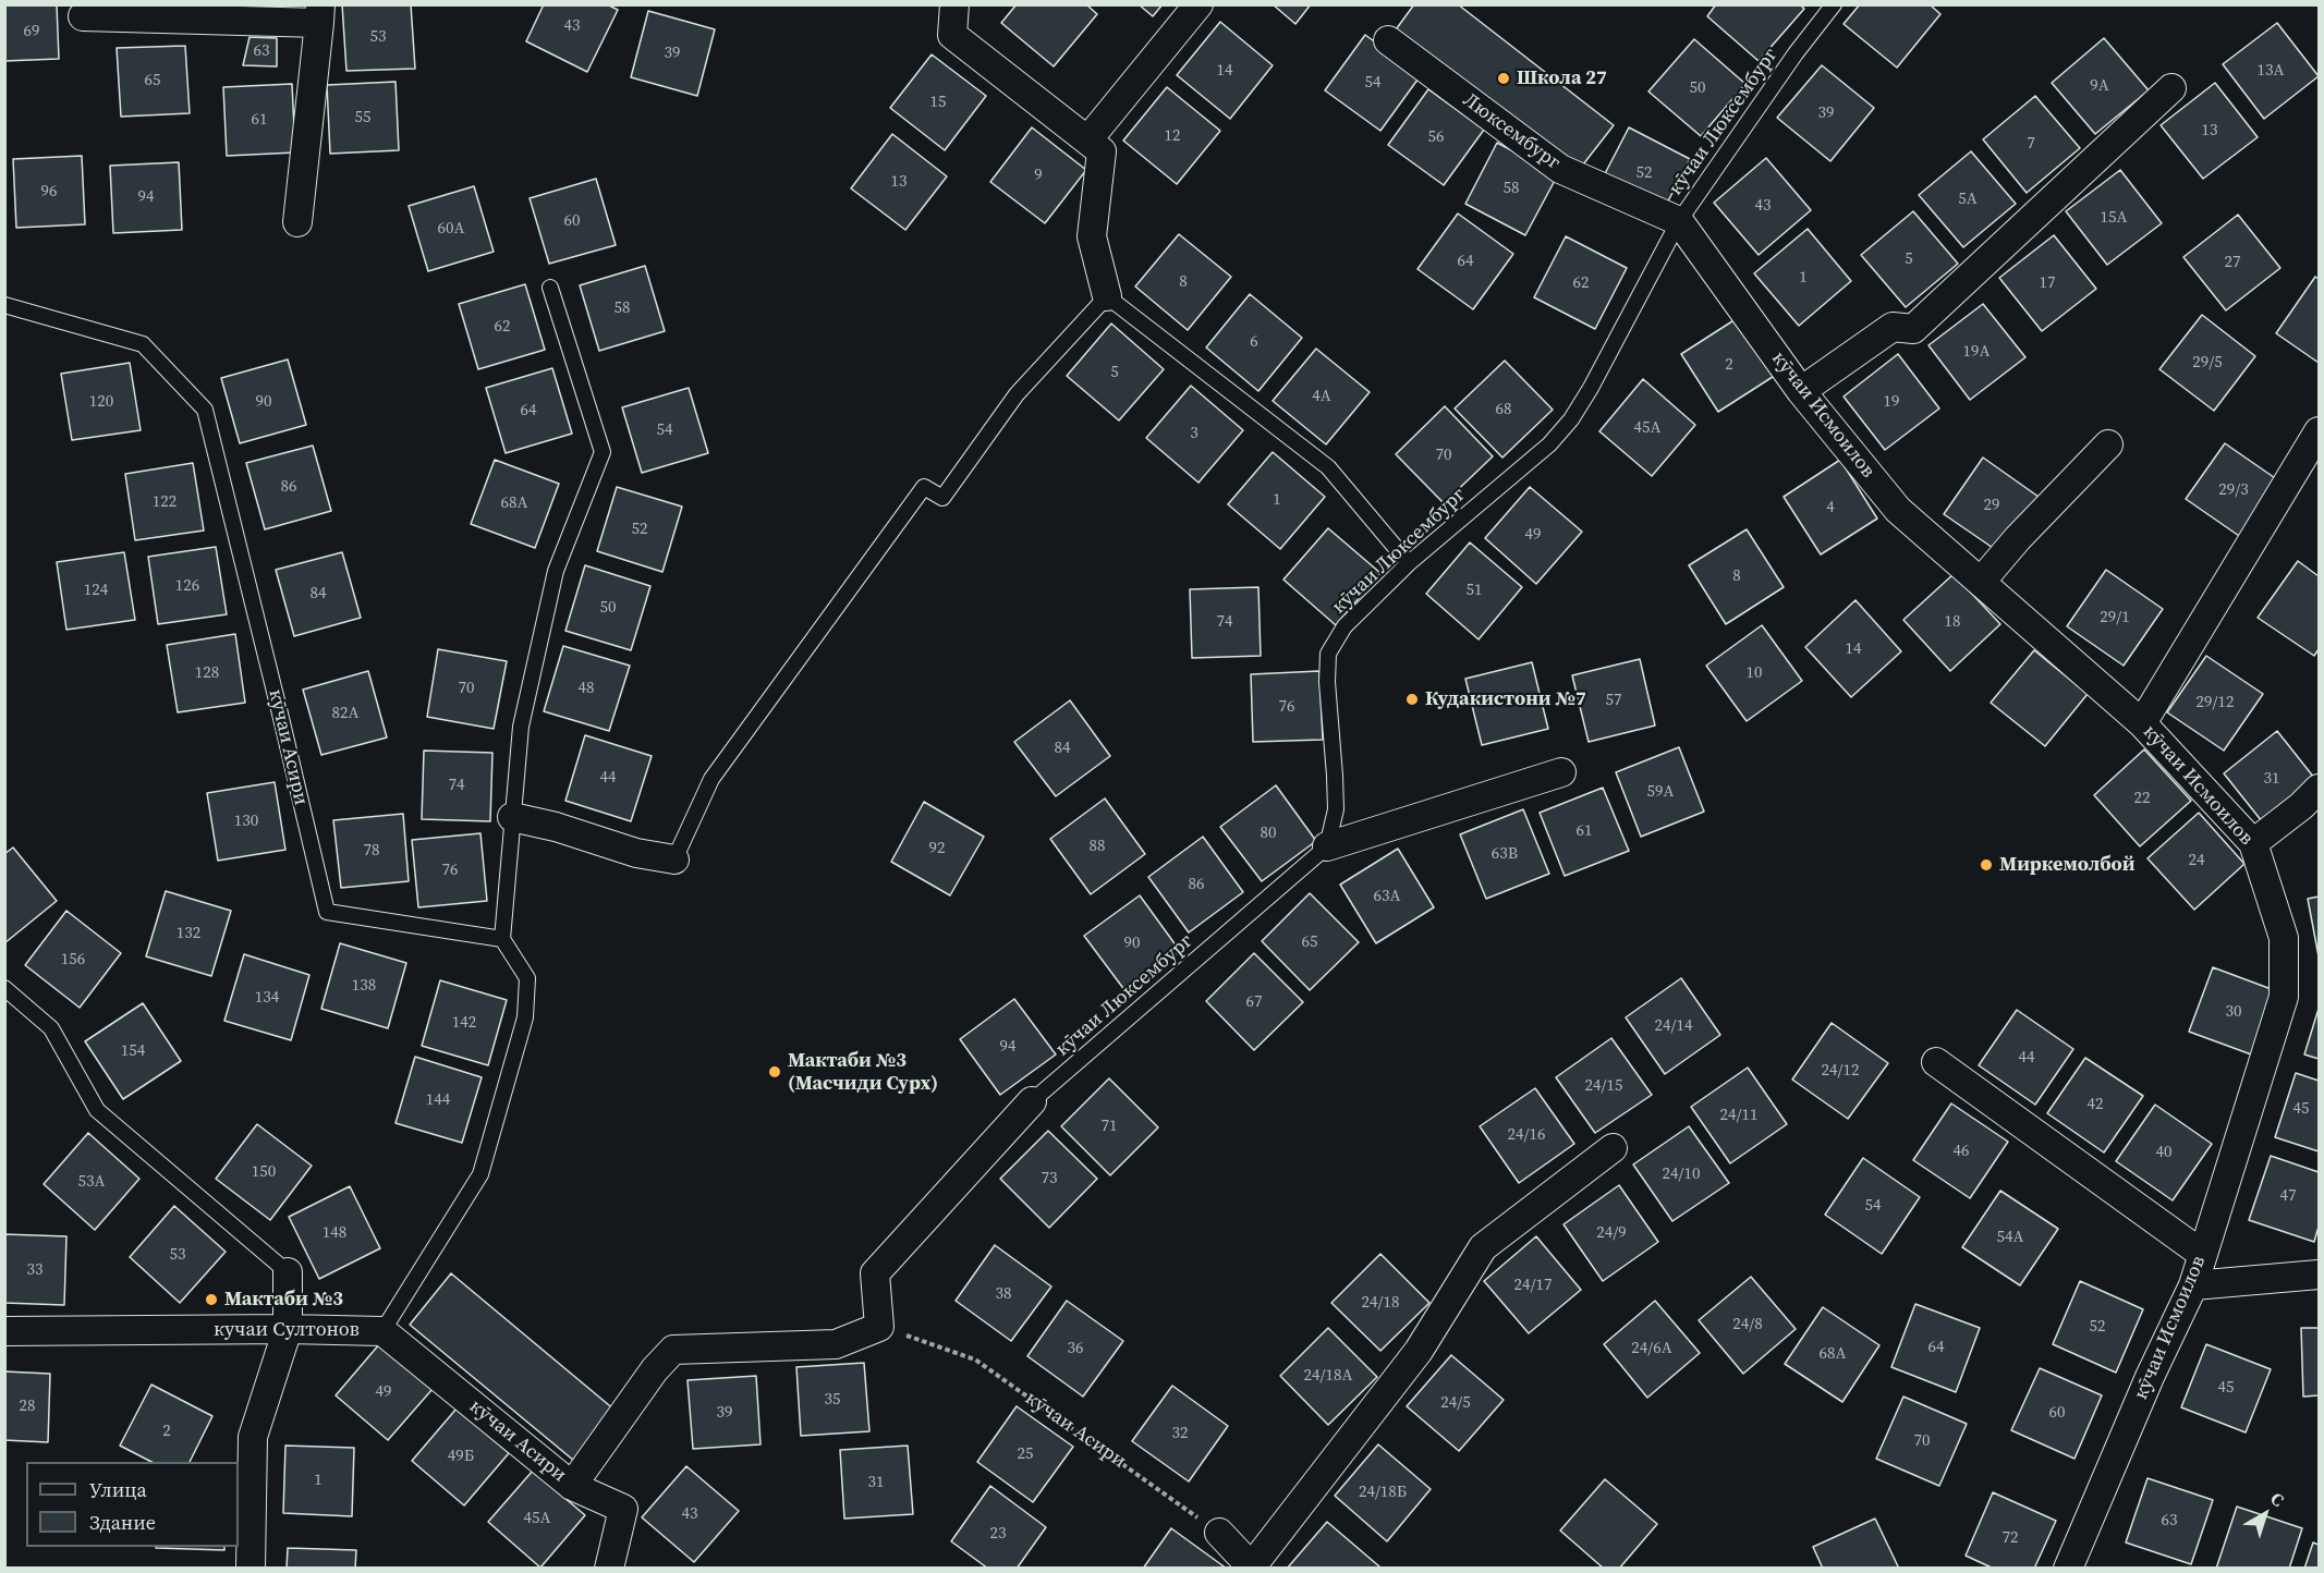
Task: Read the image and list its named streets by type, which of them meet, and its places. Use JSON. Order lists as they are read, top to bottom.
{
  "streets": {
    "street": [
      "Люксембург",
      "кӯчаи Исмоилов",
      "кӯчаи Асири",
      "кучаи Султонов"
    ],
    "lane": ["кӯчаи Люксембург"]
  },
  "crossings": [
    ["кӯчаи Люксембург", "Люксембург"],
    ["кӯчаи Люксембург", "кӯчаи Исмоилов"],
    ["Люксембург", "кӯчаи Исмоилов"],
    ["кӯчаи Асири", "кучаи Султонов"]
  ],
  "places": [
    "Школа 27",
    "Кудакистони №7",
    "Миркемолбой",
    "Мактаби №3 (Масчиди Сурх)",
    "Мактаби №3"
  ],
  "house_numbers": [
    "43",
    "69",
    "53",
    "63",
    "39",
    "14",
    "13А",
    "65",
    "54",
    "9А",
    "50",
    "15",
    "39",
    "55",
    "61",
    "13",
    "12",
    "56",
    "7",
    "52",
    "9",
    "13",
    "58",
    "96",
    "94",
    "5А",
    "43",
    "15А",
    "60",
    "60А",
    "5",
    "64",
    "27",
    "1",
    "8",
    "62",
    "17",
    "58",
    "62",
    "6",
    "19А",
    "29/5",
    "2",
    "5",
    "4А",
    "120",
    "90",
    "19",
    "68",
    "64",
    "45А",
    "54",
    "3",
    "70",
    "86",
    "29/3",
    "1",
    "122",
    "68А",
    "29",
    "4",
    "52",
    "49",
    "8",
    "126",
    "124",
    "51",
    "84",
    "50",
    "29/1",
    "74",
    "18",
    "14",
    "128",
    "10",
    "70",
    "48",
    "57",
    "29/12",
    "76",
    "82А",
    "84",
    "44",
    "31",
    "74",
    "59А",
    "22",
    "130",
    "61",
    "80",
    "88",
    "92",
    "78",
    "63В",
    "24",
    "76",
    "86",
    "63А",
    "132",
    "65",
    "90",
    "156",
    "138",
    "134",
    "67",
    "30",
    "142",
    "24/14",
    "94",
    "154",
    "44",
    "24/12",
    "24/15",
    "144",
    "42",
    "45",
    "24/11",
    "71",
    "24/16",
    "46",
    "40",
    "150",
    "24/10",
    "73",
    "53А",
    "47",
    "54",
    "148",
    "24/9",
    "54А",
    "53",
    "33",
    "24/17",
    "38",
    "24/18",
    "24/8",
    "52",
    "64",
    "36",
    "24/6А",
    "68А",
    "24/18А",
    "45",
    "49",
    "35",
    "24/5",
    "28",
    "39",
    "60",
    "2",
    "32",
    "70",
    "25",
    "49Б",
    "1",
    "31",
    "24/18Б",
    "43",
    "45А",
    "63",
    "23",
    "72"
  ],
  "legend": ["Улица", "Здание"],
  "north": "top right"
}
